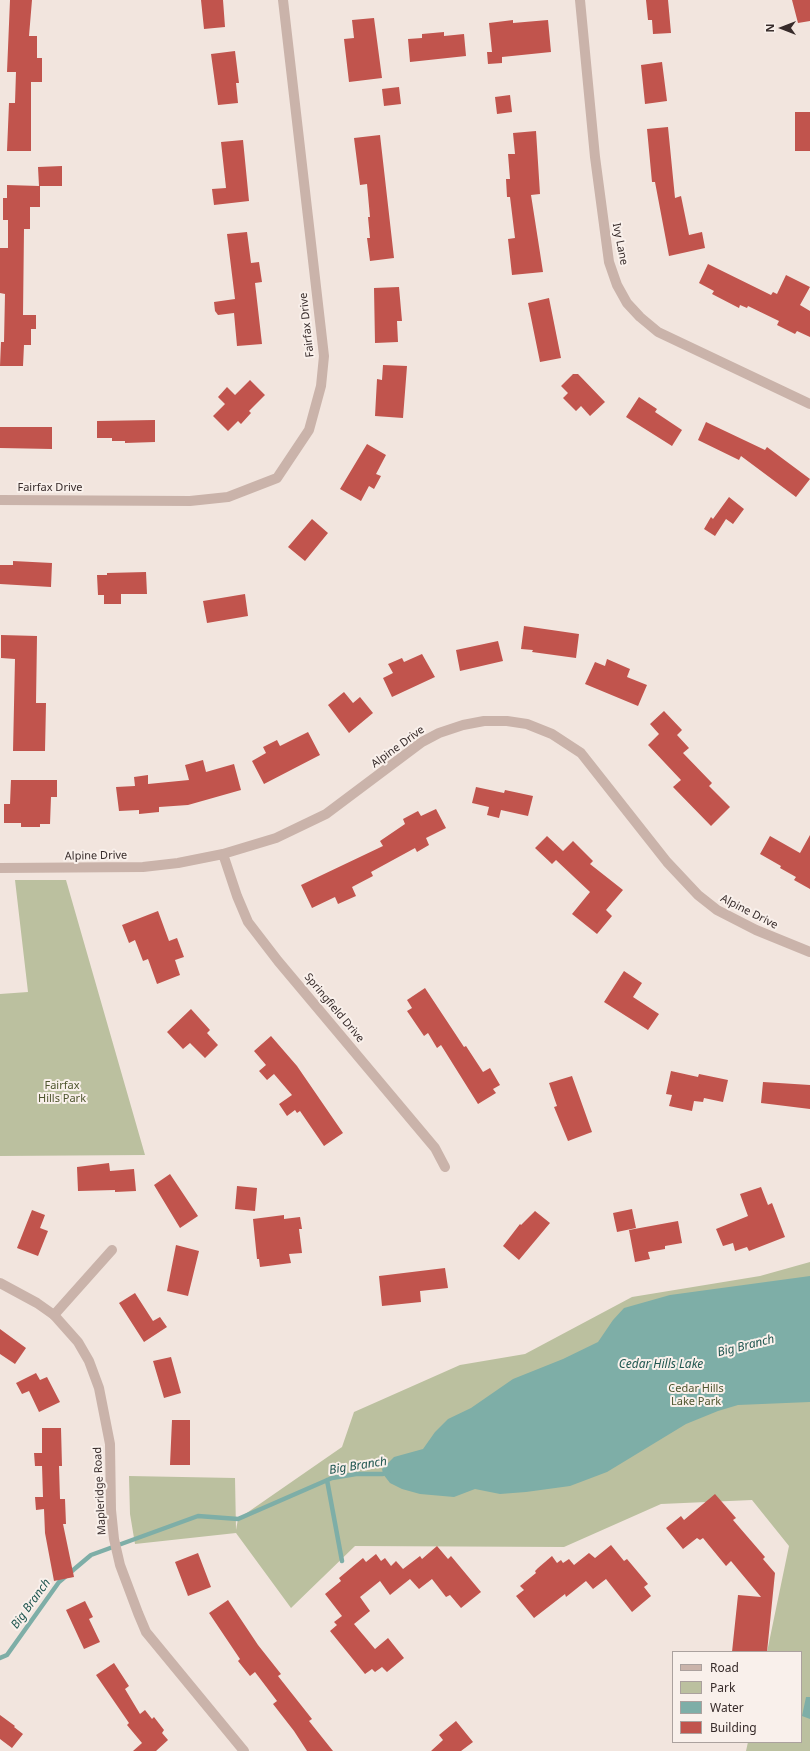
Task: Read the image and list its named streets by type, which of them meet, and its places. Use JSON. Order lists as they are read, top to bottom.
{
  "streets": {
    "street": [
      "Ivy Lane",
      "Fairfax Drive",
      "Alpine Drive",
      "Springfield Drive",
      "Mapleridge Road"
    ]
  },
  "crossings": [
    ["Alpine Drive", "Springfield Drive"]
  ],
  "water": ["Big Branch", "Cedar Hills Lake"],
  "parks": ["Fairfax Hills Park", "Cedar Hills Lake Park"],
  "legend": [
    "Road",
    "Park",
    "Water",
    "Building"
  ],
  "north": "left"
}
